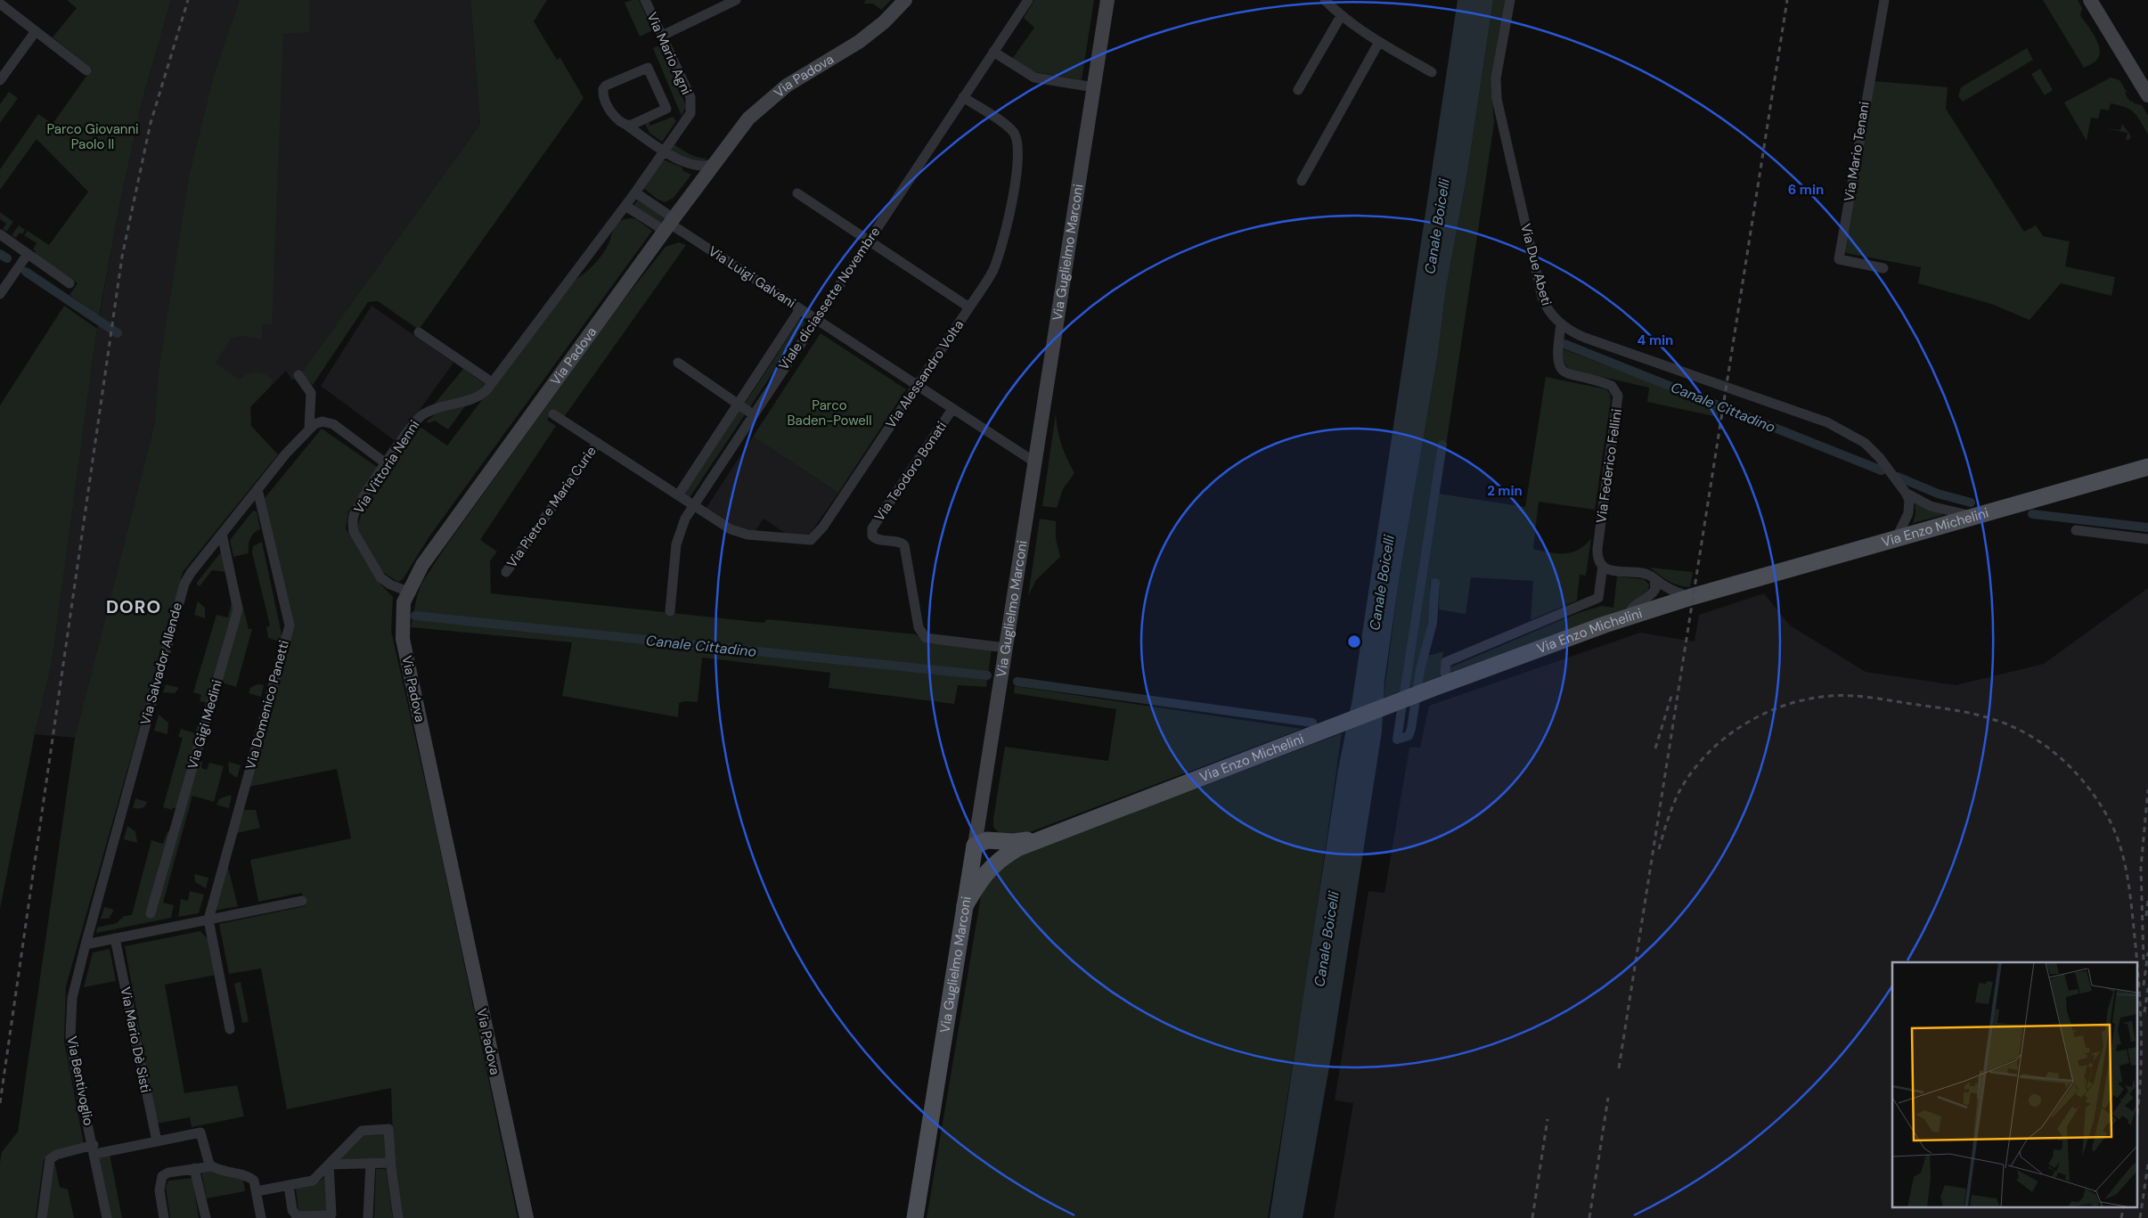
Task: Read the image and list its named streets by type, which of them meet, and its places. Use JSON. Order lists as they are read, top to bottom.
{
  "streets": {
    "main road": ["Via Padova", "Via Guglielmo Marconi", "Via Enzo Michelini"],
    "street": [
      "Via Mario Agni",
      "Via Mario Tenani",
      "Via Due Abeti",
      "Via Luigi Galvani",
      "Viale diciassette Novembre",
      "Via Alessandro Volta",
      "Via Federico Fellini",
      "Via Vittoria Nenni",
      "Via Teodoro Bonati",
      "Via Pietro e Maria Curie",
      "Via Salvador Allende",
      "Via Domenico Panetti",
      "Via Gigi Medini",
      "Via Mario Dè Sisti",
      "Via Bentivoglio"
    ]
  },
  "crossings": [
    ["Via Padova", "Via Luigi Galvani"],
    ["Via Padova", "Via Vittoria Nenni"],
    ["Via Guglielmo Marconi", "Via Luigi Galvani"],
    ["Via Guglielmo Marconi", "Via Teodoro Bonati"],
    ["Via Guglielmo Marconi", "Via Enzo Michelini"],
    ["Via Due Abeti", "Via Federico Fellini"],
    ["Via Due Abeti", "Via Enzo Michelini"],
    ["Via Luigi Galvani", "Viale diciassette Novembre"],
    ["Via Luigi Galvani", "Via Alessandro Volta"],
    ["Via Luigi Galvani", "Via Teodoro Bonati"],
    ["Viale diciassette Novembre", "Via Alessandro Volta"],
    ["Viale diciassette Novembre", "Via Pietro e Maria Curie"],
    ["Via Alessandro Volta", "Via Pietro e Maria Curie"],
    ["Via Salvador Allende", "Via Domenico Panetti"],
    ["Via Salvador Allende", "Via Gigi Medini"],
    ["Via Salvador Allende", "Via Bentivoglio"]
  ],
  "districts": ["DORO"],
  "water": ["Canale Boicelli", "Canale Cittadino"],
  "parks": ["Parco Giovanni Paolo II", "Parco Baden-Powell"],
  "rings": ["6 min", "4 min", "2 min"]
}
